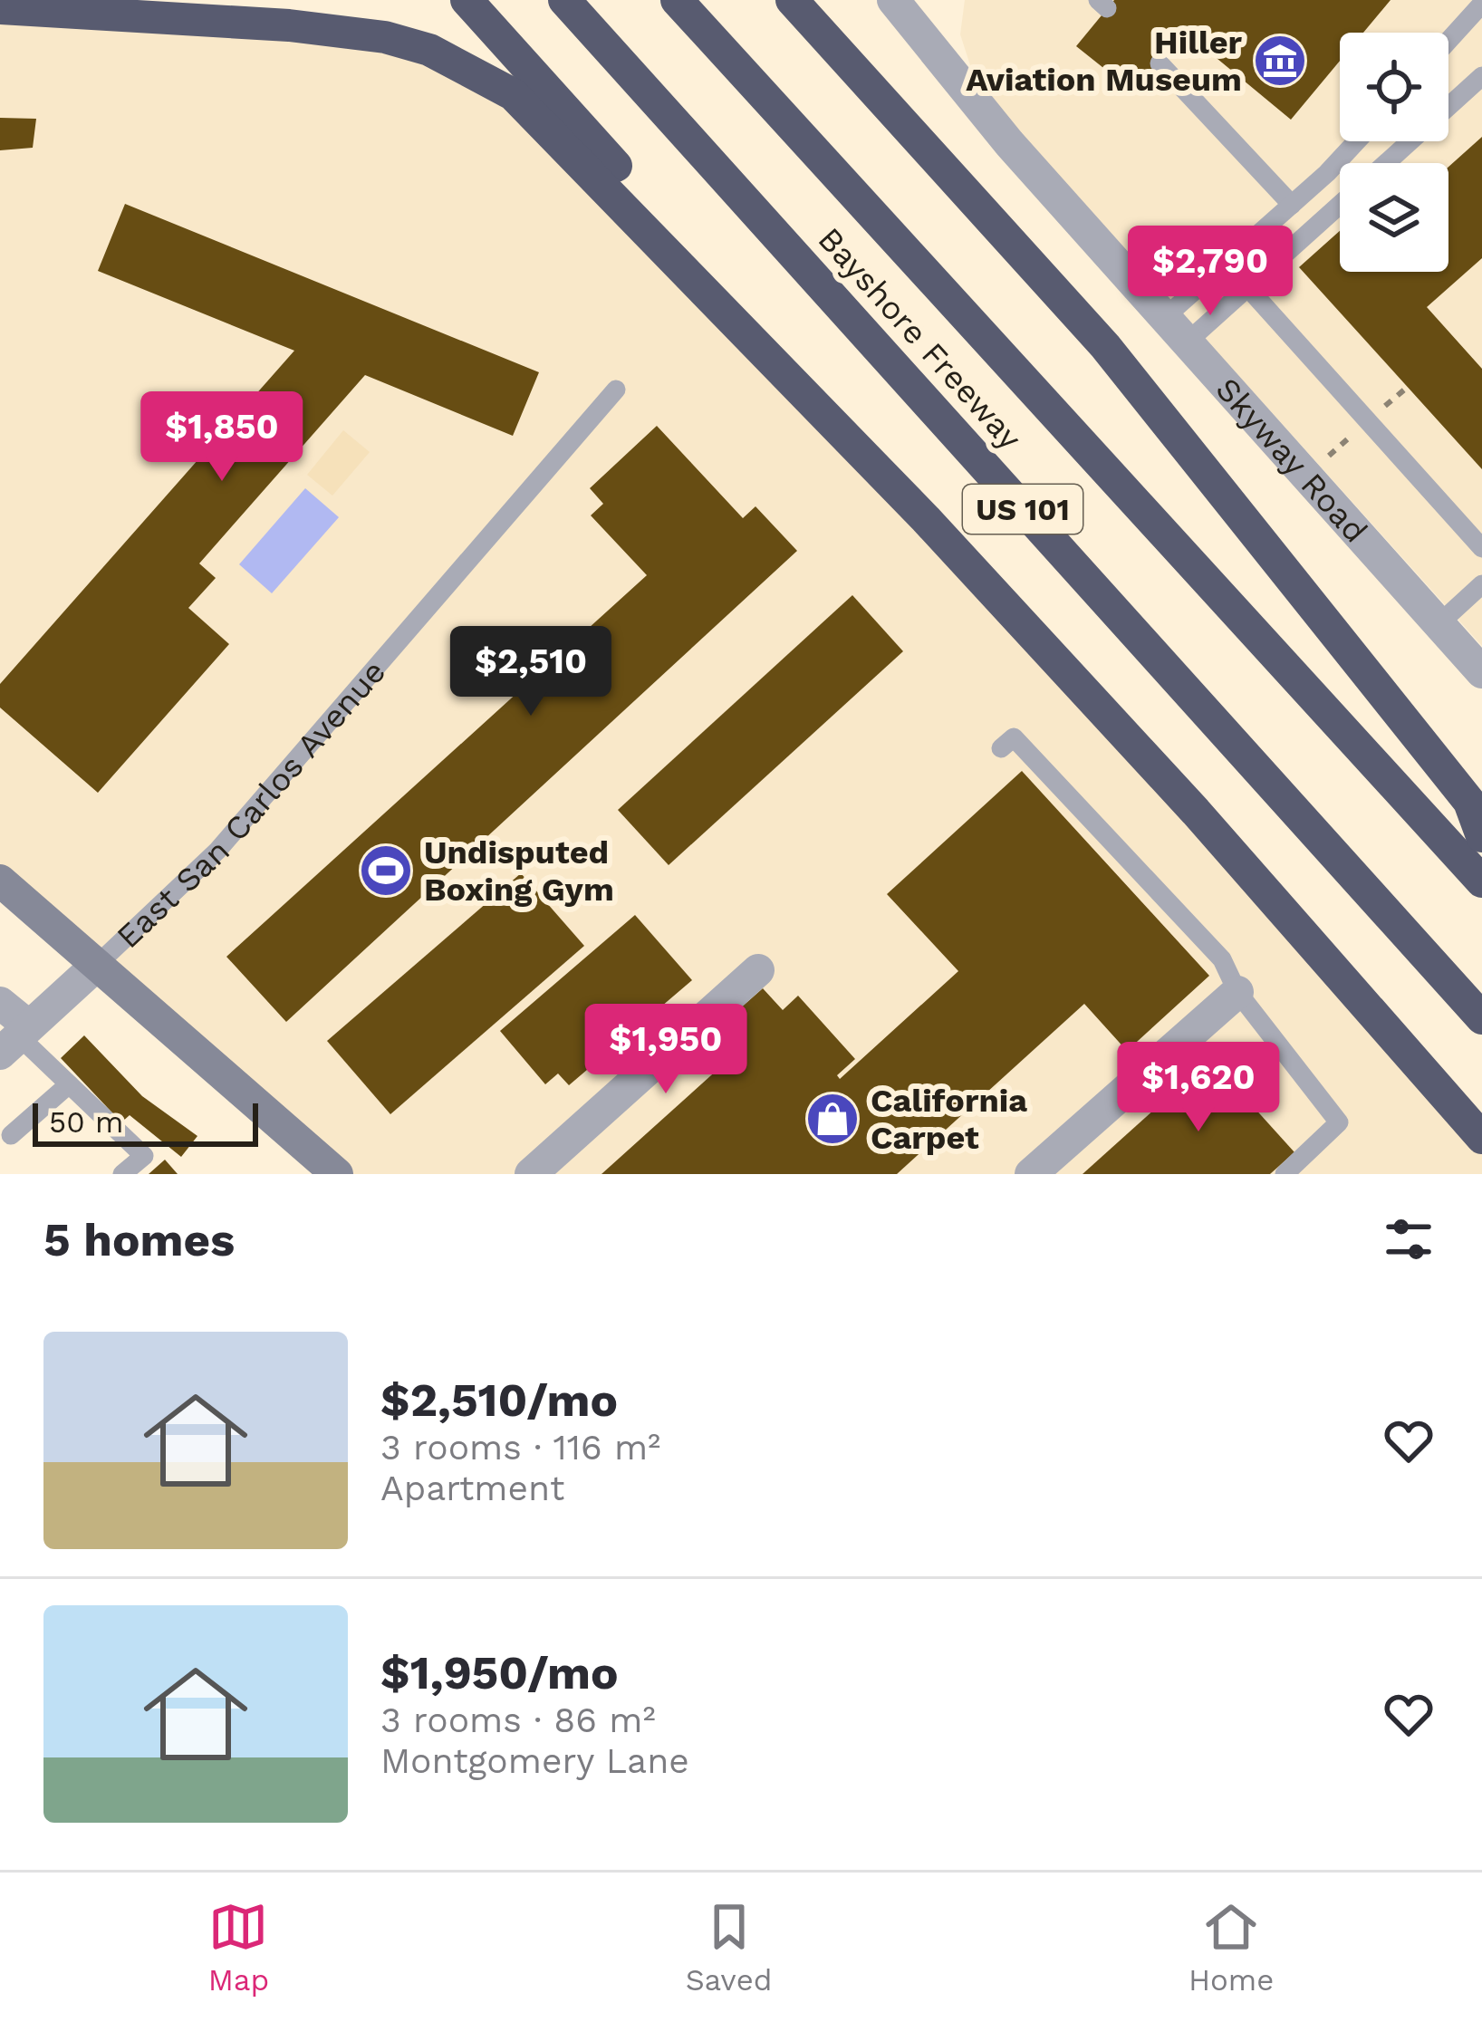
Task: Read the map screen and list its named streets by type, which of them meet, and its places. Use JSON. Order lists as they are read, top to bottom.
{
  "streets": {
    "highway": ["Bayshore Freeway", "US 101"],
    "street": ["Skyway Road", "East San Carlos Avenue"]
  },
  "places": {
    "museum": ["Hiller Aviation Museum"],
    "sports": ["Undisputed Boxing Gym"],
    "shop": ["California Carpet"]
  },
  "scale_bar": "50 m",
  "page": {
    "price": [
      "$2,790",
      "$1,850",
      "$2,510",
      "$1,950",
      "$1,620"
    ],
    "scale": "50 m",
    "heading": "5 homes",
    "list": [
      {
        "name": "$2,510/mo",
        "note": "3 rooms · 116 m² · Apartment"
      },
      {
        "name": "$1,950/mo",
        "note": "3 rooms · 86 m² · Montgomery Lane"
      }
    ],
    "tabs": ["Map", "Saved", "Home"]
  }
}
